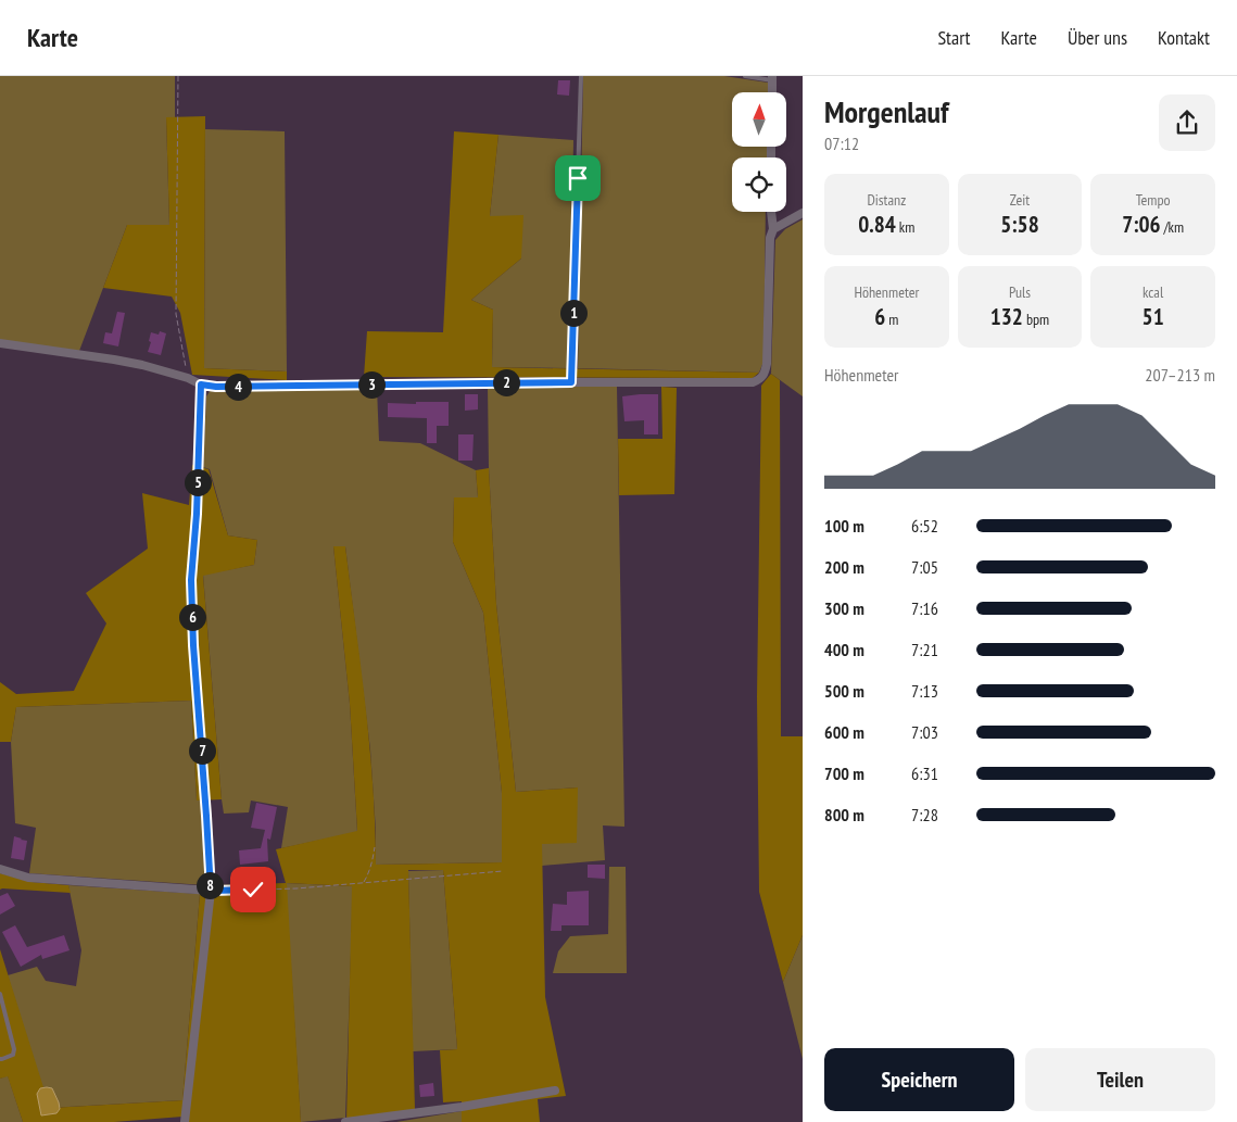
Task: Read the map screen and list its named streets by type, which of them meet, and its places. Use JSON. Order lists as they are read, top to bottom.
{
  "north": "top",
  "page": {
    "header": "Karte",
    "nav": [
      "Start",
      "Karte",
      "Über uns",
      "Kontakt"
    ],
    "heading": ["Morgenlauf", "07:12"],
    "stats": [
      ["Distanz", "0.84 km"],
      ["Zeit", "5:58"],
      ["Tempo", "7:06 /km"],
      ["Höhenmeter", "6 m"],
      ["Puls", "132 bpm"],
      ["kcal", "51"]
    ],
    "pins": [
      "1",
      "2",
      "3",
      "4",
      "5",
      "6",
      "7",
      "8"
    ],
    "chart": ["Höhenmeter", "207–213 m"],
    "list": [
      {
        "name": "100 m",
        "note": "6:52"
      },
      {
        "name": "200 m",
        "note": "7:05"
      },
      {
        "name": "300 m",
        "note": "7:16"
      },
      {
        "name": "400 m",
        "note": "7:21"
      },
      {
        "name": "500 m",
        "note": "7:13"
      },
      {
        "name": "600 m",
        "note": "7:03"
      },
      {
        "name": "700 m",
        "note": "6:31"
      },
      {
        "name": "800 m",
        "note": "7:28"
      }
    ],
    "buttons": ["Speichern", "Teilen"]
  }
}
